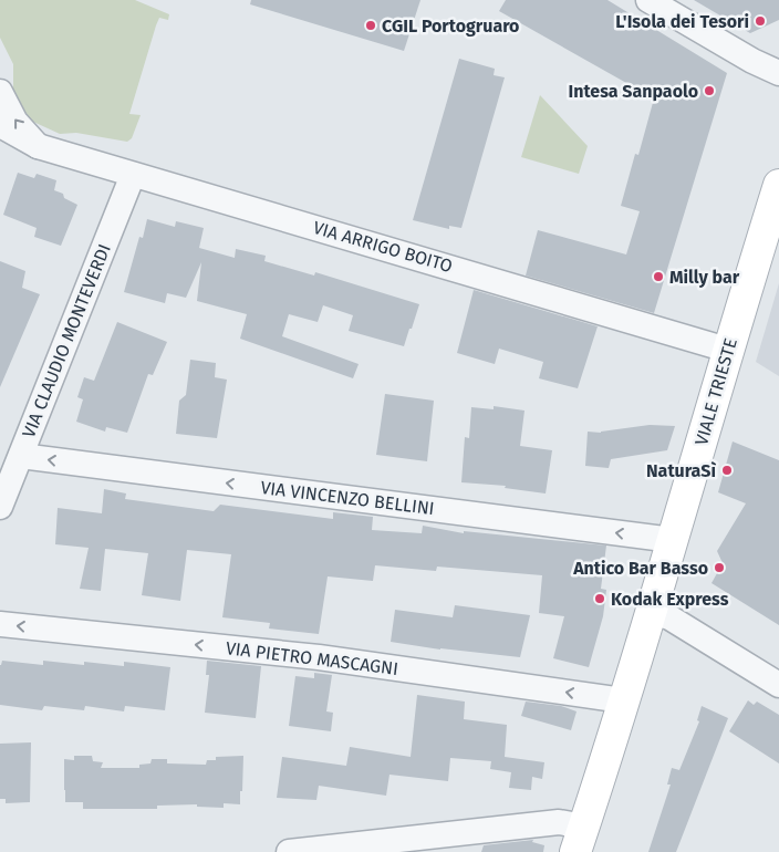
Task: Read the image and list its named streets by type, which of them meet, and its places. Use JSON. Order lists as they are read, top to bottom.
{
  "streets": {
    "main road": ["VIALE TRIESTE"],
    "street": [
      "VIA ARRIGO BOITO",
      "VIA CLAUDIO MONTEVERDI",
      "VIA VINCENZO BELLINI",
      "VIA PIETRO MASCAGNI"
    ]
  },
  "crossings": [
    ["VIA ARRIGO BOITO", "VIA CLAUDIO MONTEVERDI"],
    ["VIA ARRIGO BOITO", "VIALE TRIESTE"],
    ["VIA CLAUDIO MONTEVERDI", "VIA VINCENZO BELLINI"],
    ["VIALE TRIESTE", "VIA VINCENZO BELLINI"],
    ["VIALE TRIESTE", "VIA PIETRO MASCAGNI"]
  ],
  "one_way": ["VIA VINCENZO BELLINI"],
  "places": [
    "L'Isola dei Tesori",
    "CGIL Portogruaro",
    "Intesa Sanpaolo",
    "Milly bar",
    "NaturaSì",
    "Antico Bar Basso",
    "Kodak Express"
  ]
}
